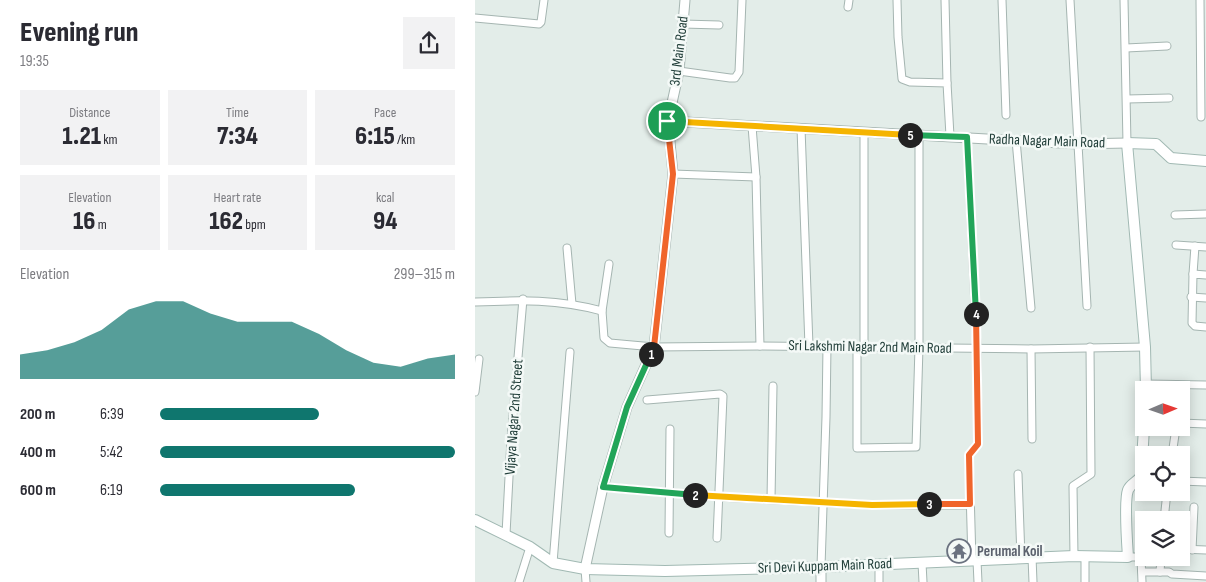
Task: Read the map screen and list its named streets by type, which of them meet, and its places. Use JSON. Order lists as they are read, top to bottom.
{
  "streets": {
    "main road": ["Sri Devi Kuppam Main Road"],
    "street": [
      "3rd Main Road",
      "Radha Nagar Main Road",
      "Sri Lakshmi Nagar 2nd Main Road",
      "Vijaya Nagar 2nd Street"
    ]
  },
  "crossings": [
    ["3rd Main Road", "Radha Nagar Main Road"],
    ["3rd Main Road", "Sri Lakshmi Nagar 2nd Main Road"],
    ["3rd Main Road", "Sri Devi Kuppam Main Road"],
    ["Vijaya Nagar 2nd Street", "Sri Devi Kuppam Main Road"]
  ],
  "places": {
    "temple": ["Perumal Koil"]
  },
  "north": "right",
  "page": {
    "heading": ["Evening run", "19:35"],
    "stats": [
      ["Distance", "1.21 km"],
      ["Time", "7:34"],
      ["Pace", "6:15 /km"],
      ["Elevation", "16 m"],
      ["Heart rate", "162 bpm"],
      ["kcal", "94"]
    ],
    "pins": [
      "5",
      "4",
      "1",
      "2",
      "3"
    ],
    "chart": ["Elevation", "299–315 m"],
    "list": [
      {
        "name": "200 m",
        "note": "6:39"
      },
      {
        "name": "400 m",
        "note": "5:42"
      },
      {
        "name": "600 m",
        "note": "6:19"
      }
    ]
  }
}
